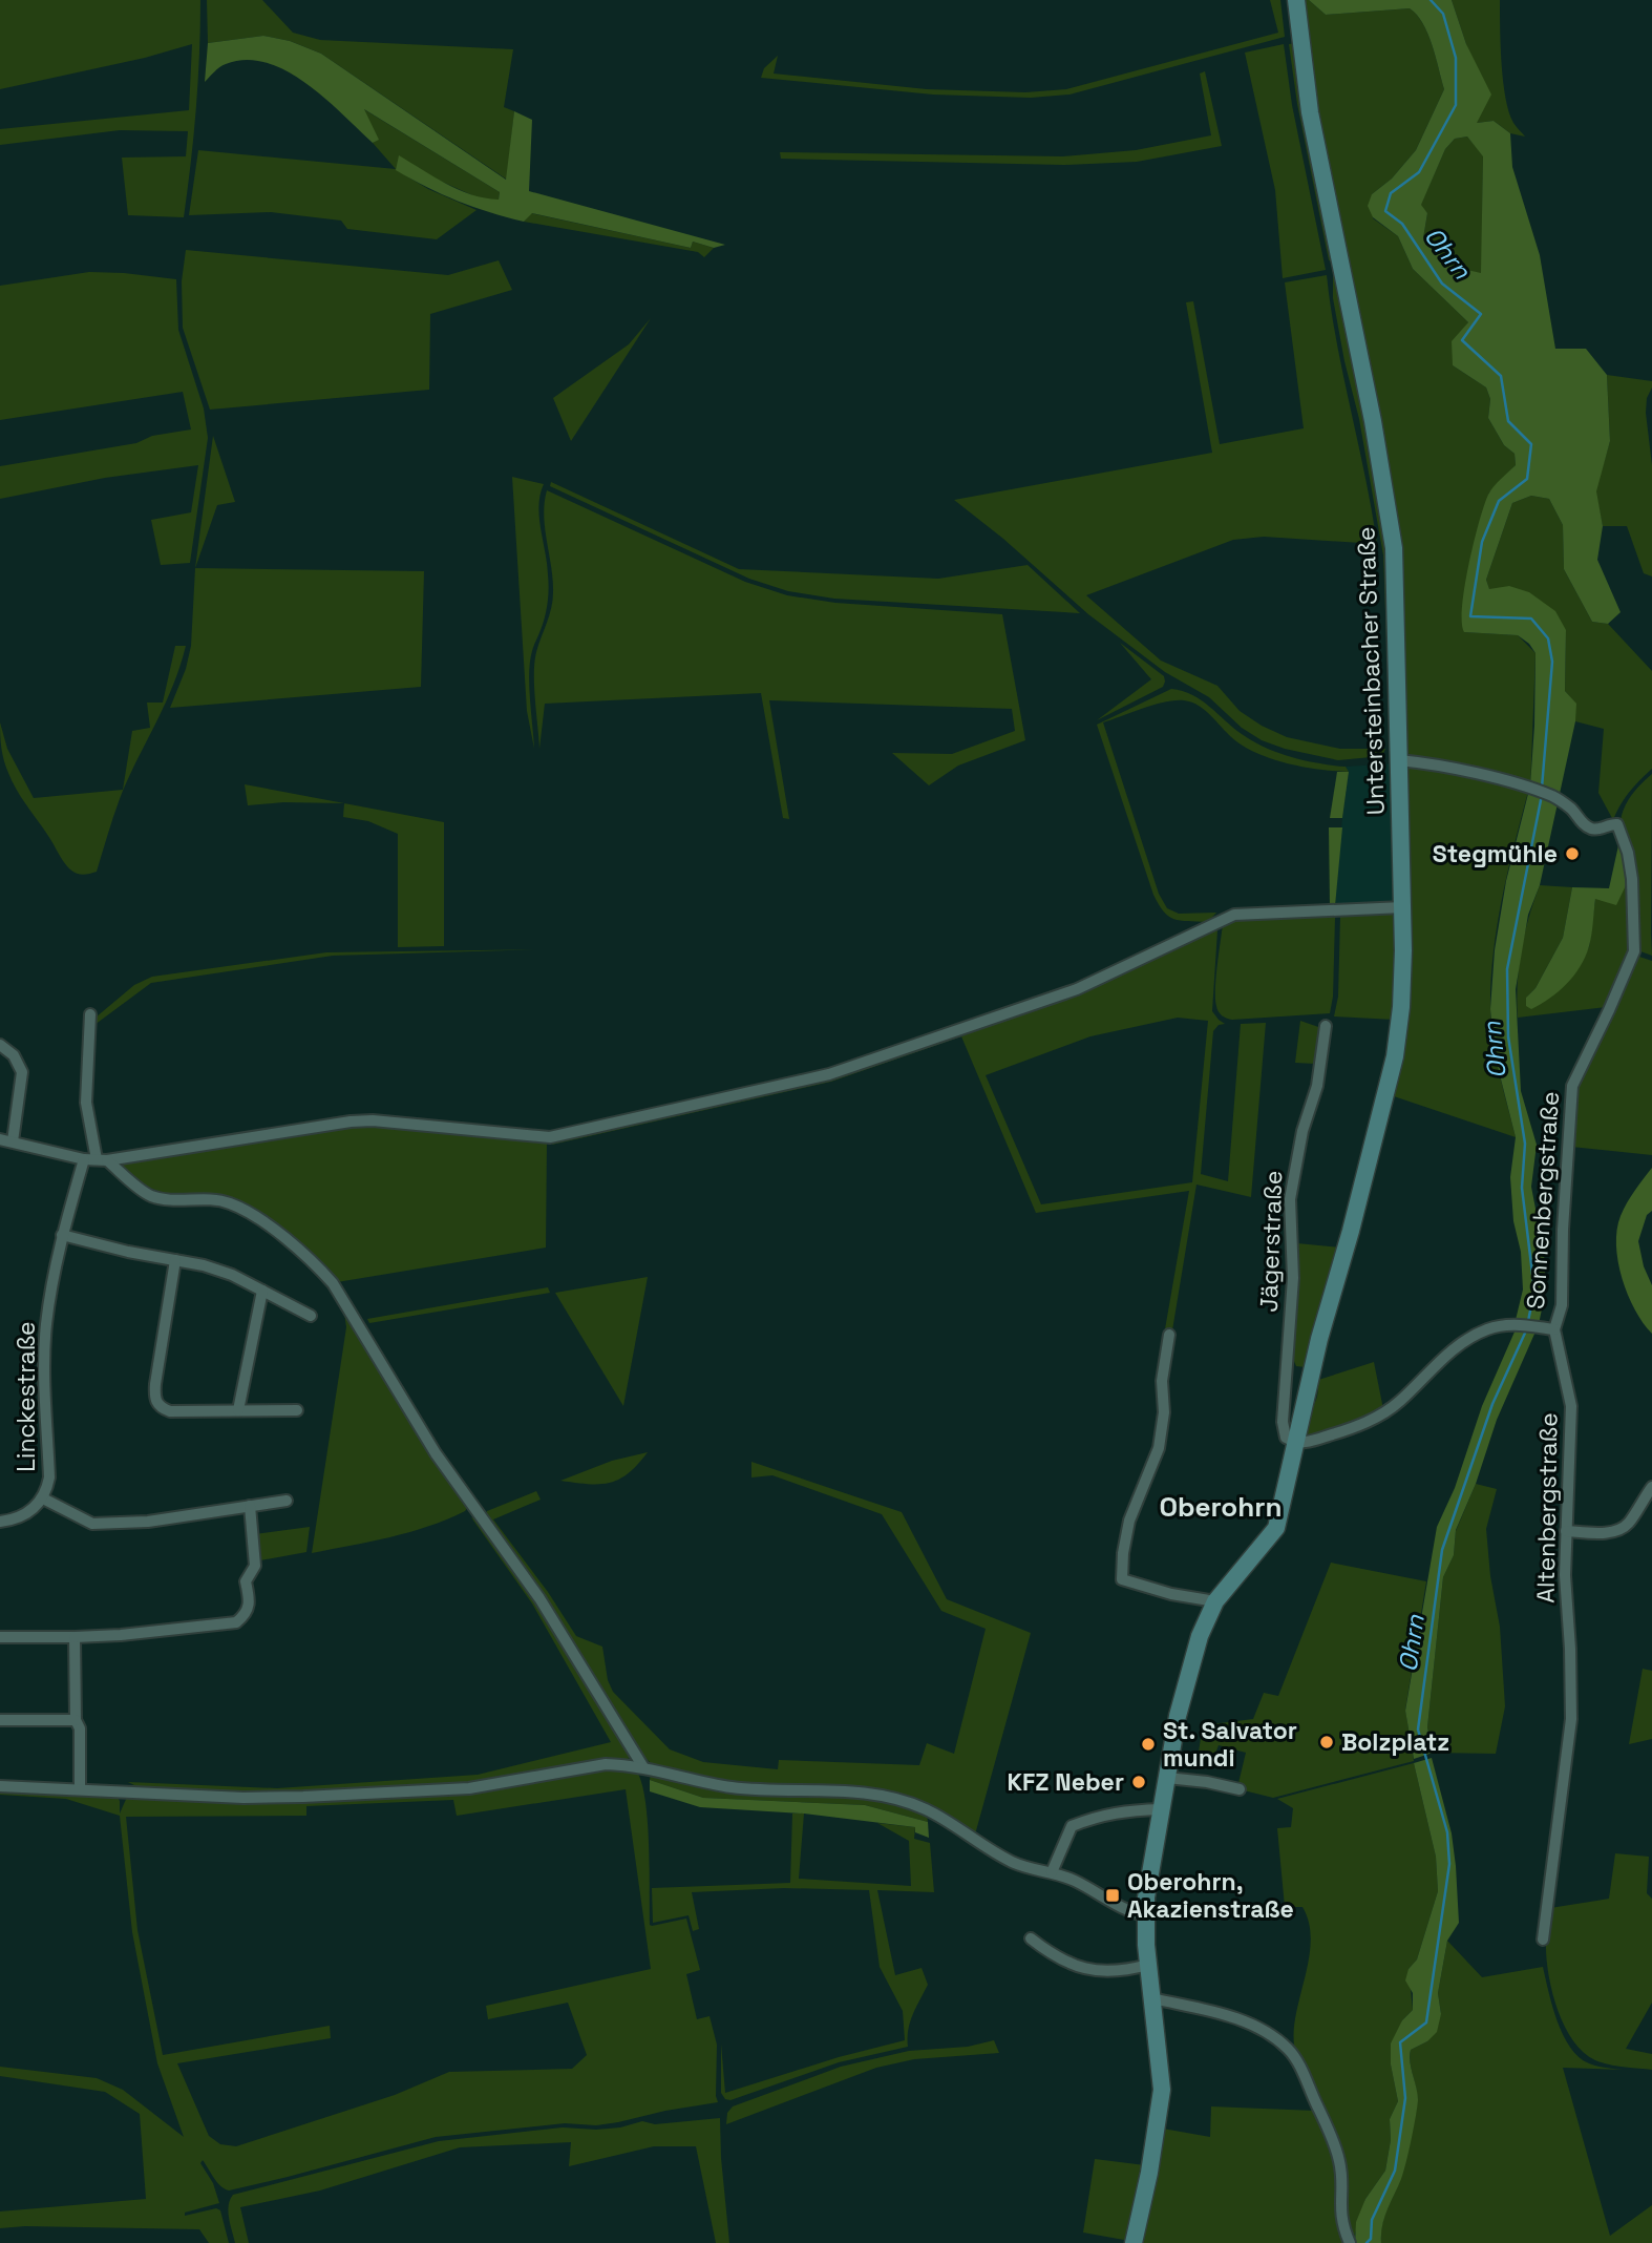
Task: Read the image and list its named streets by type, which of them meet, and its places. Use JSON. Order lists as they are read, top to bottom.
{
  "streets": {
    "main road": ["Untersteinbacher Straße"],
    "street": [
      "Sonnenbergstraße",
      "Jägerstraße",
      "Linckestraße",
      "Altenbergstraße"
    ]
  },
  "crossings": [
    ["Untersteinbacher Straße", "Sonnenbergstraße"],
    ["Untersteinbacher Straße", "Jägerstraße"],
    ["Sonnenbergstraße", "Altenbergstraße"]
  ],
  "districts": ["Oberohrn"],
  "water": ["Ohrn"],
  "places": {
    "other": [
      "Stegmühle",
      "Bolzplatz",
      "St. Salvator mundi",
      "KFZ Neber"
    ],
    "transit": ["Oberohrn, Akazienstraße"]
  }
}
